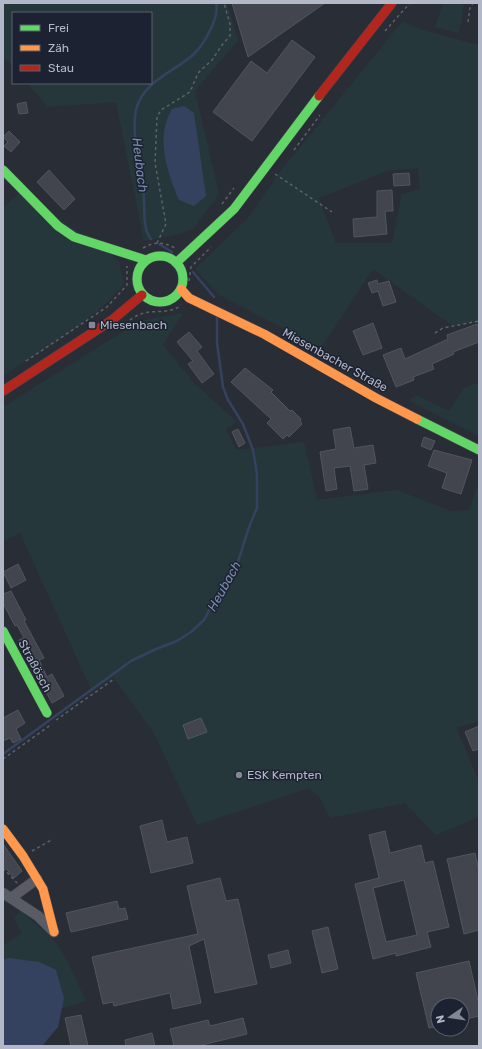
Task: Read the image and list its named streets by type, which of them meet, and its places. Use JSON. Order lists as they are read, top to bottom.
{
  "streets": {
    "street": ["Miesenbacher Straße", "Straßösch"]
  },
  "water": ["Heubach"],
  "places": {
    "transit": ["Miesenbach"],
    "other": ["ESK Kempten"]
  },
  "legend": ["Frei", "Zäh", "Stau"],
  "north": "left"
}
